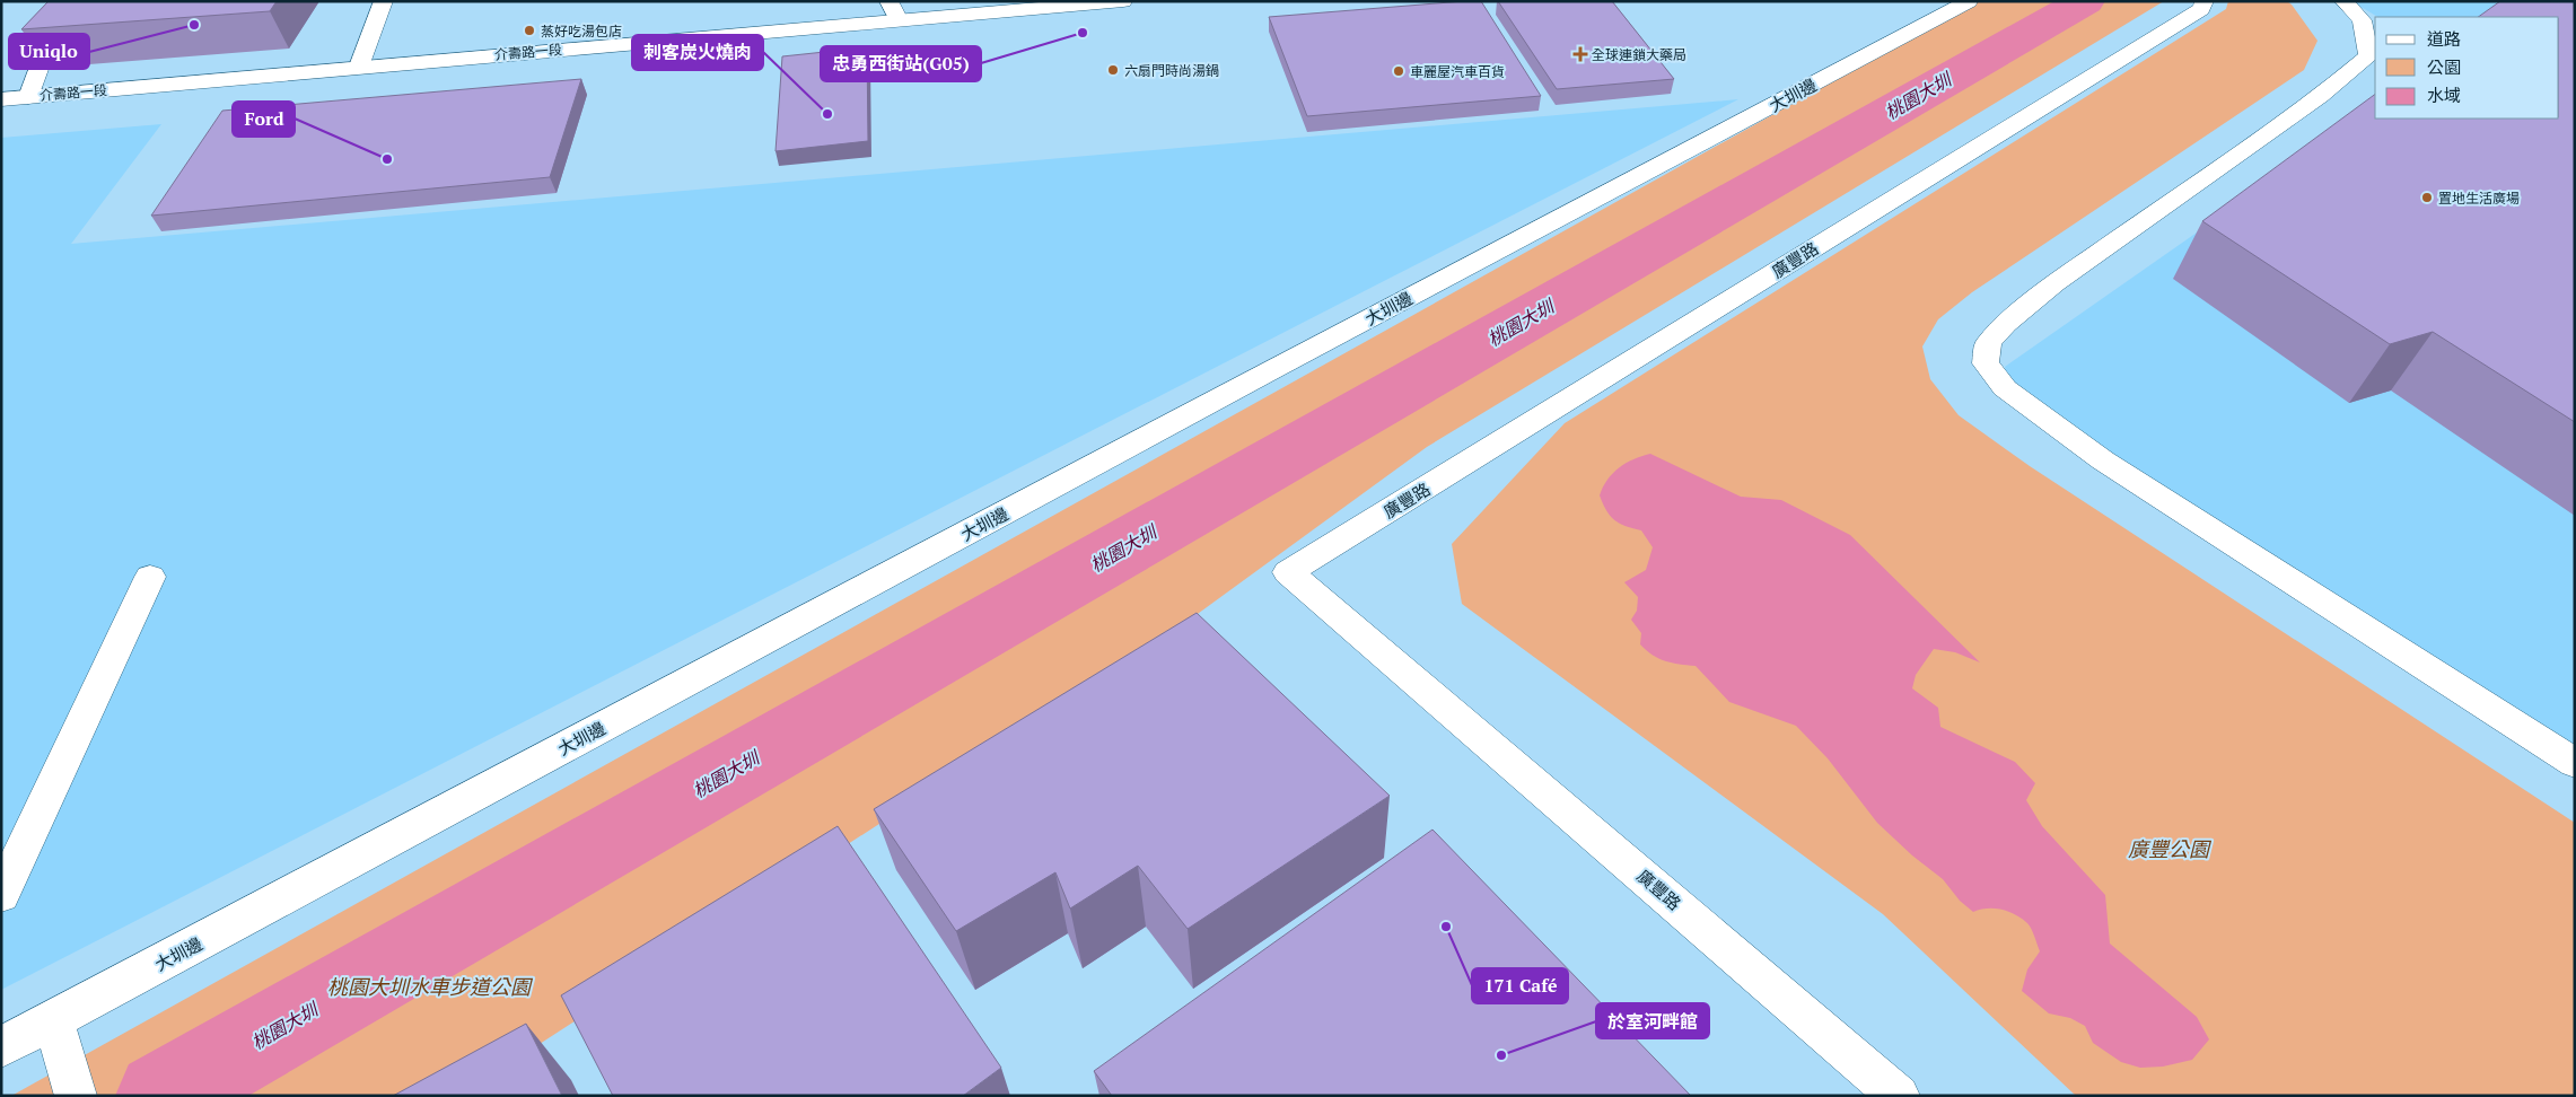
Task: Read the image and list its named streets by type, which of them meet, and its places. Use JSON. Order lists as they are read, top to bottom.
{
  "streets": {
    "street": ["介壽路一段", "大圳邊", "廣豐路"]
  },
  "water": ["桃園大圳"],
  "parks": ["廣豐公園", "桃園大圳水車步道公園"],
  "places": {
    "other": [
      "Uniqlo",
      "蒸好吃湯包店",
      "忠勇西街站(G05)",
      "六扇門時尚湯鍋",
      "車麗屋汽車百貨",
      "刺客炭火燒肉",
      "Ford",
      "置地生活廣場",
      "171 Café",
      "於室河畔館"
    ],
    "health": ["全球連鎖大藥局"]
  },
  "legend": ["道路", "公園", "水域"]
}
